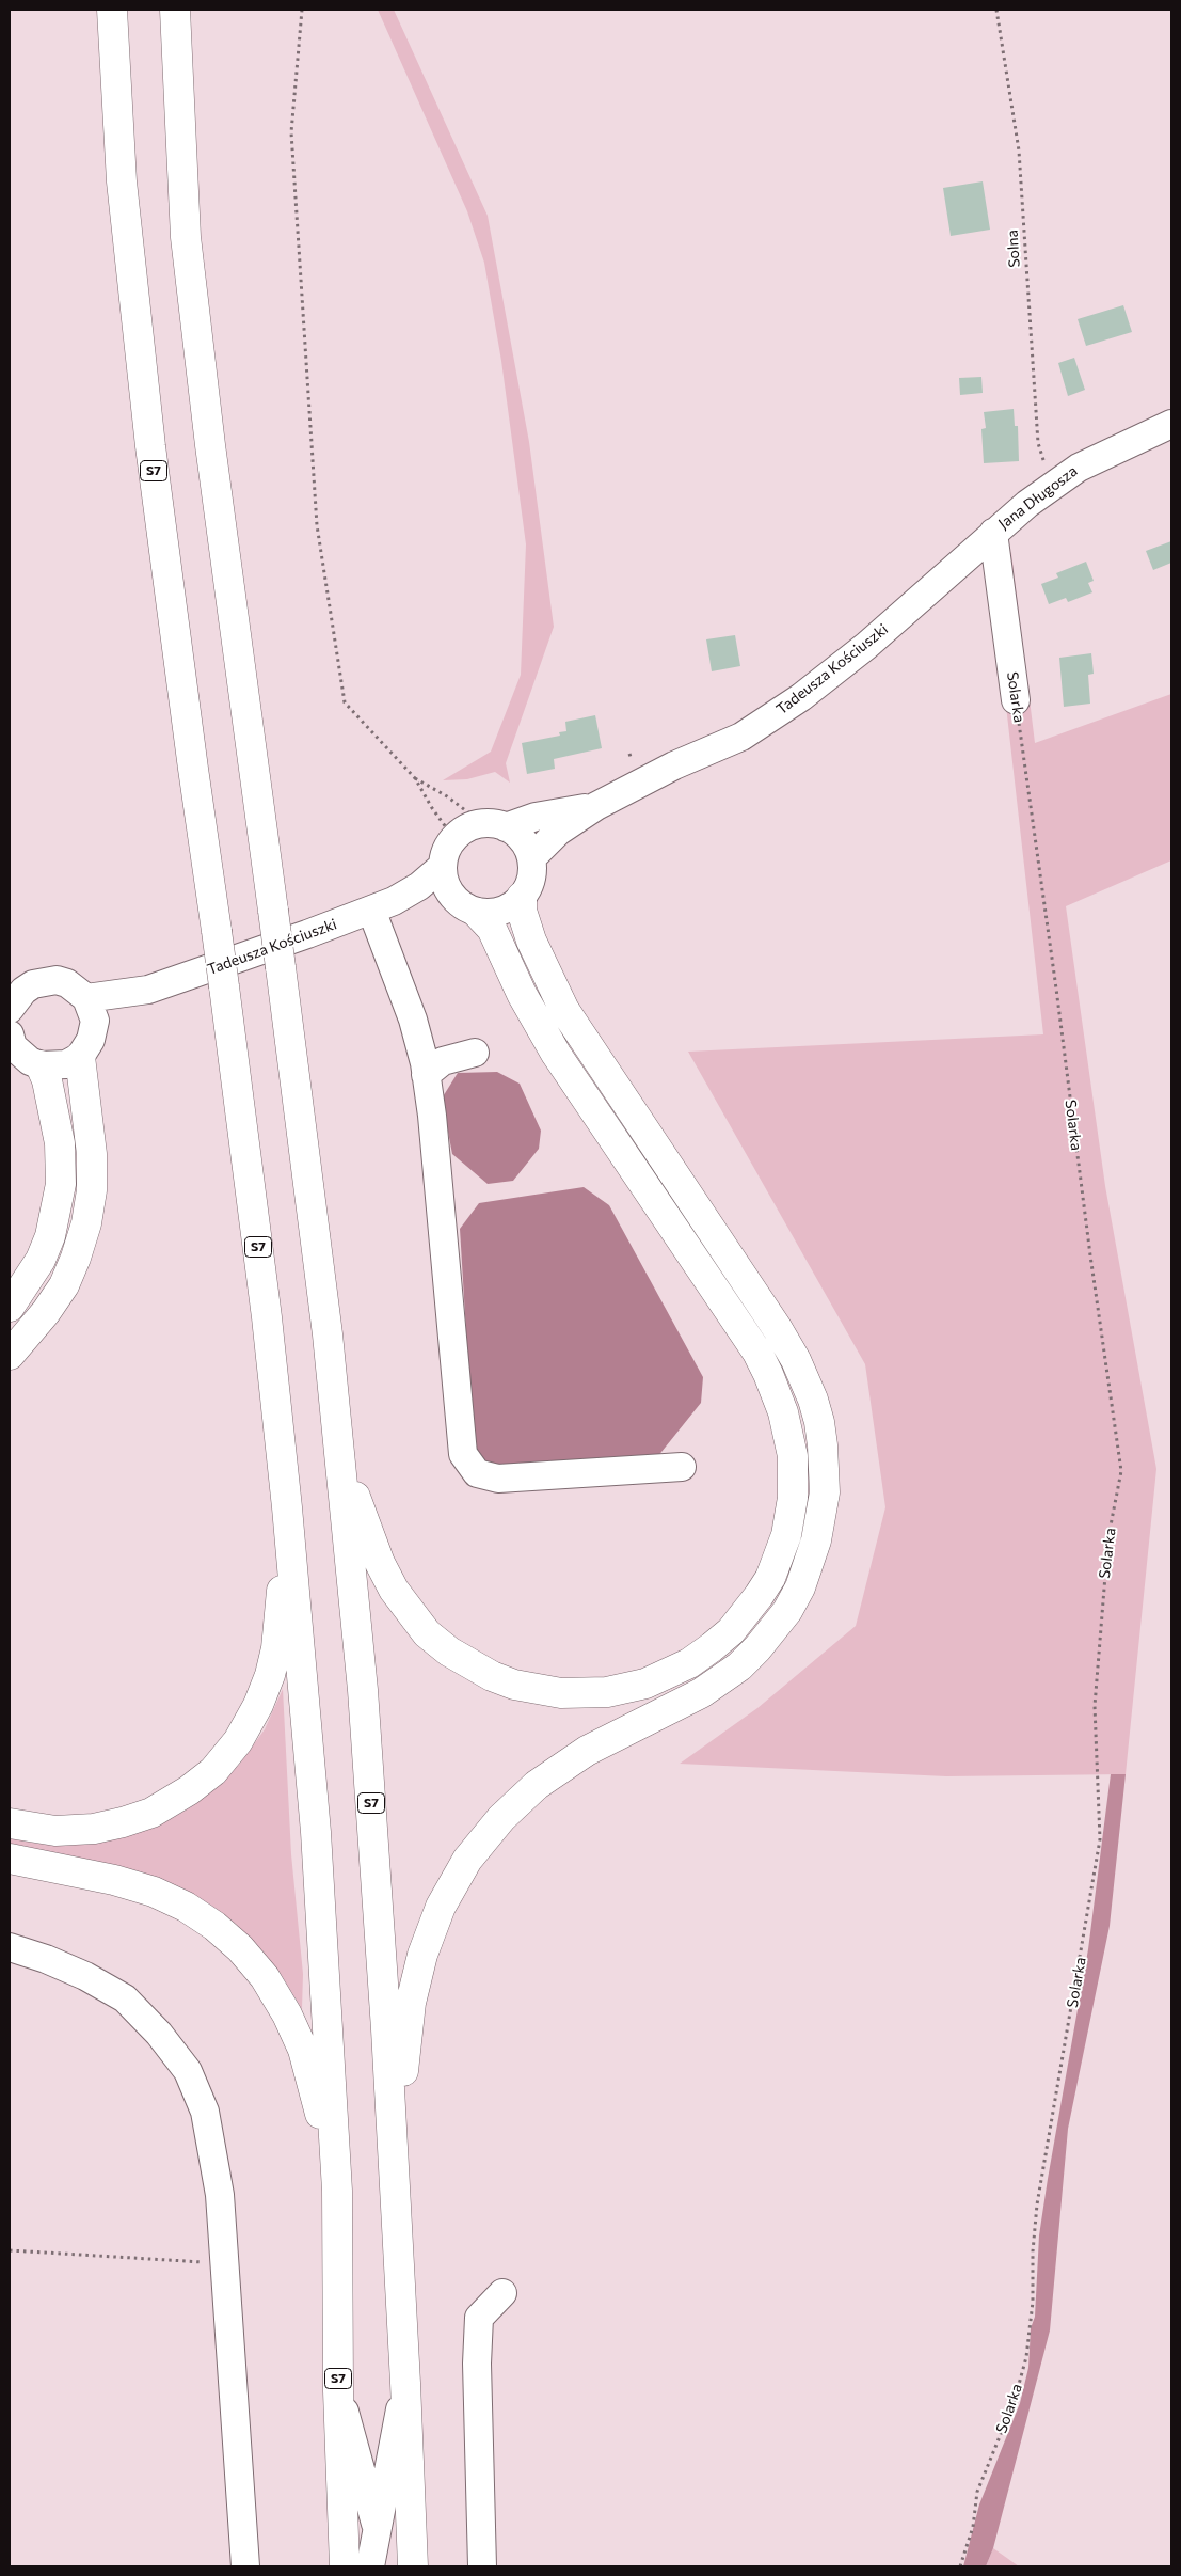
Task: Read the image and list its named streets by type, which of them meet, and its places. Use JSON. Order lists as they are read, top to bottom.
{
  "streets": {
    "highway": ["S7"],
    "street": ["Jana Długosza", "Tadeusza Kościuszki", "Solarka"],
    "path": ["Solna"]
  },
  "crossings": [
    ["Solna", "Jana Długosza"],
    ["Jana Długosza", "Tadeusza Kościuszki"],
    ["Jana Długosza", "Solarka"],
    ["Tadeusza Kościuszki", "Solarka"]
  ]
}
